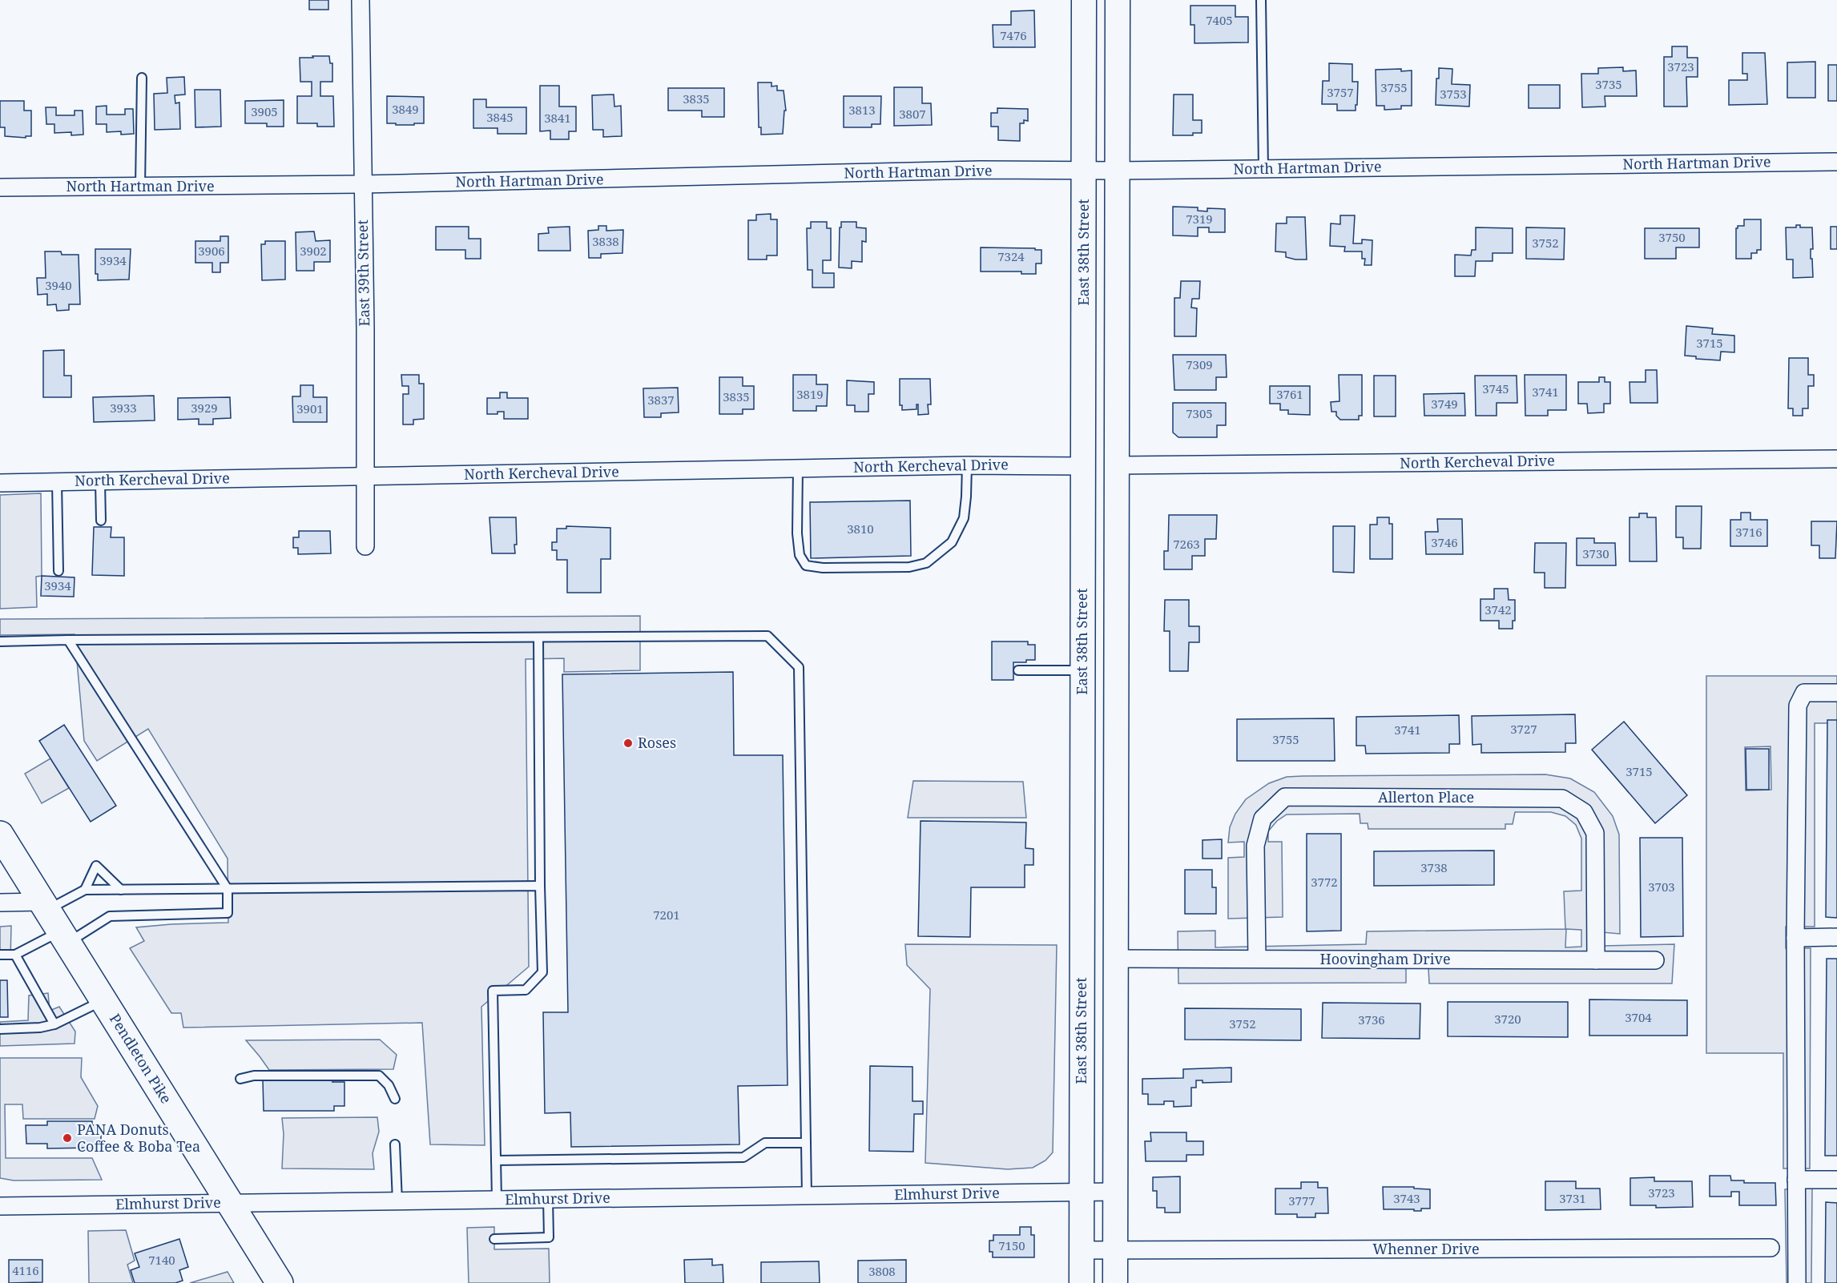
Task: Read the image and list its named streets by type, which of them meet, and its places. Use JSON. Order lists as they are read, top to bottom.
{
  "streets": {
    "main road": ["East 38th Street", "Pendleton Pike"],
    "street": [
      "North Hartman Drive",
      "East 39th Street",
      "North Kercheval Drive",
      "Allerton Place",
      "Hoovingham Drive",
      "Elmhurst Drive",
      "Whenner Drive"
    ]
  },
  "crossings": [
    ["North Hartman Drive", "East 38th Street"],
    ["North Hartman Drive", "East 39th Street"],
    ["East 38th Street", "North Kercheval Drive"],
    ["East 38th Street", "Elmhurst Drive"],
    ["East 38th Street", "Whenner Drive"],
    ["East 39th Street", "North Kercheval Drive"],
    ["Allerton Place", "Hoovingham Drive"],
    ["Pendleton Pike", "Elmhurst Drive"]
  ],
  "places": ["Roses", "PANA Donuts Coffee & Boba Tea"],
  "house_numbers": [
    "7405",
    "7476",
    "3723",
    "3735",
    "3755",
    "3757",
    "3753",
    "3835",
    "3849",
    "3813",
    "3905",
    "3807",
    "3845",
    "3841",
    "7319",
    "3750",
    "3838",
    "3752",
    "3906",
    "3902",
    "7324",
    "3934",
    "3940",
    "3715",
    "7309",
    "3745",
    "3741",
    "3819",
    "3761",
    "3835",
    "3837",
    "3749",
    "3933",
    "3929",
    "3901",
    "7305",
    "3810",
    "3716",
    "3746",
    "7263",
    "3730",
    "3934",
    "3742",
    "3727",
    "3741",
    "3755",
    "3715",
    "3738",
    "3772",
    "3703",
    "7201",
    "3704",
    "3720",
    "3736",
    "3752",
    "3723",
    "3743",
    "3731",
    "3777",
    "7150",
    "7140",
    "4116",
    "3808"
  ]
}
